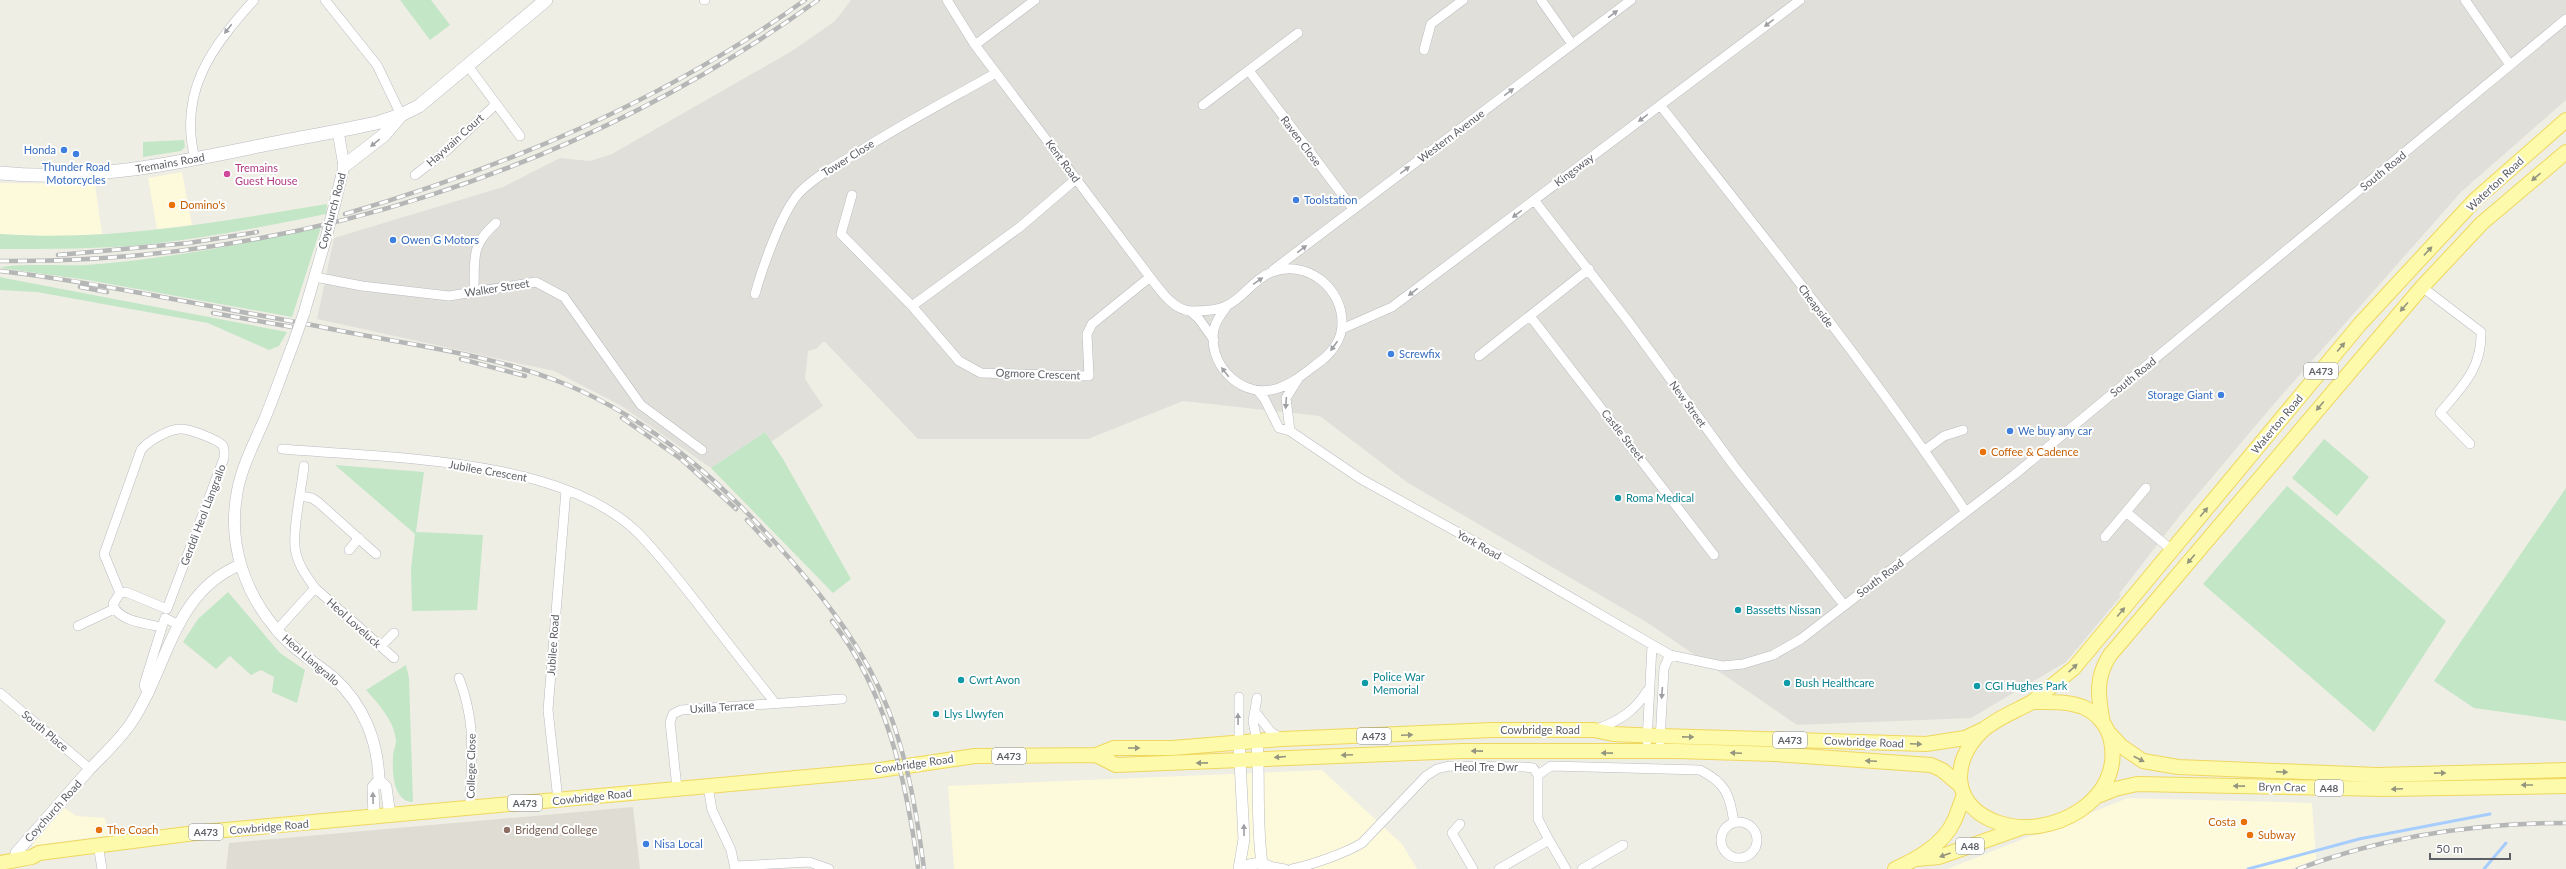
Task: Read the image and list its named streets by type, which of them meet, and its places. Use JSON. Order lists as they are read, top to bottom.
{
  "streets": {
    "main road": [
      "Tremains Road",
      "Waterton Road",
      "A473",
      "Cowbridge Road",
      "Bryn Crac",
      "A48"
    ],
    "street": [
      "Western Avenue",
      "Haywain Court",
      "Raven Close",
      "Tower Close",
      "Kent Road",
      "Kingsway",
      "South Road",
      "Coychurch Road",
      "Walker Street",
      "Cheapside",
      "Ogmore Crescent",
      "New Street",
      "Castle Street",
      "Jubilee Crescent",
      "Gerddi Heol Llangrallo",
      "York Road",
      "Heol Loveluck",
      "Jubilee Road",
      "Heol Llangrallo",
      "Uxilla Terrace",
      "South Place",
      "College Close",
      "Heol Tre Dwr"
    ]
  },
  "crossings": [
    ["Western Avenue", "Raven Close"],
    ["Western Avenue", "Kent Road"],
    ["Western Avenue", "Kingsway"],
    ["Western Avenue", "York Road"],
    ["Tower Close", "Kent Road"],
    ["Kent Road", "Kingsway"],
    ["Kent Road", "Ogmore Crescent"],
    ["Kent Road", "York Road"],
    ["Tremains Road", "Coychurch Road"],
    ["Kingsway", "Cheapside"],
    ["Kingsway", "New Street"],
    ["Kingsway", "York Road"],
    ["South Road", "Cheapside"],
    ["South Road", "New Street"],
    ["South Road", "York Road"],
    ["Waterton Road", "Cowbridge Road"],
    ["Waterton Road", "Bryn Crac"],
    ["Waterton Road", "A48"],
    ["Coychurch Road", "Walker Street"],
    ["Coychurch Road", "Heol Llangrallo"],
    ["Coychurch Road", "Cowbridge Road"],
    ["Coychurch Road", "South Place"],
    ["Jubilee Crescent", "Jubilee Road"],
    ["Jubilee Crescent", "Uxilla Terrace"],
    ["Jubilee Road", "Cowbridge Road"],
    ["Heol Llangrallo", "Cowbridge Road"],
    ["Uxilla Terrace", "Cowbridge Road"],
    ["Cowbridge Road", "College Close"],
    ["Cowbridge Road", "Bryn Crac"],
    ["Cowbridge Road", "A48"],
    ["Bryn Crac", "A48"]
  ],
  "one_way": ["Western Avenue", "Kingsway"],
  "places": [
    "Honda",
    "Thunder Road Motorcycles",
    "Tremains Guest House",
    "Toolstation",
    "Domino's",
    "Owen G Motors",
    "Screwfix",
    "Storage Giant",
    "We buy any car",
    "Coffee & Cadence",
    "Roma Medical",
    "Bassetts Nissan",
    "Cwrt Avon",
    "Police War Memorial",
    "Bush Healthcare",
    "CGI Hughes Park",
    "Llys Llwyfen",
    "Costa",
    "The Coach",
    "Bridgend College",
    "Subway",
    "Nisa Local"
  ],
  "scale_bar": "50 m"
}
